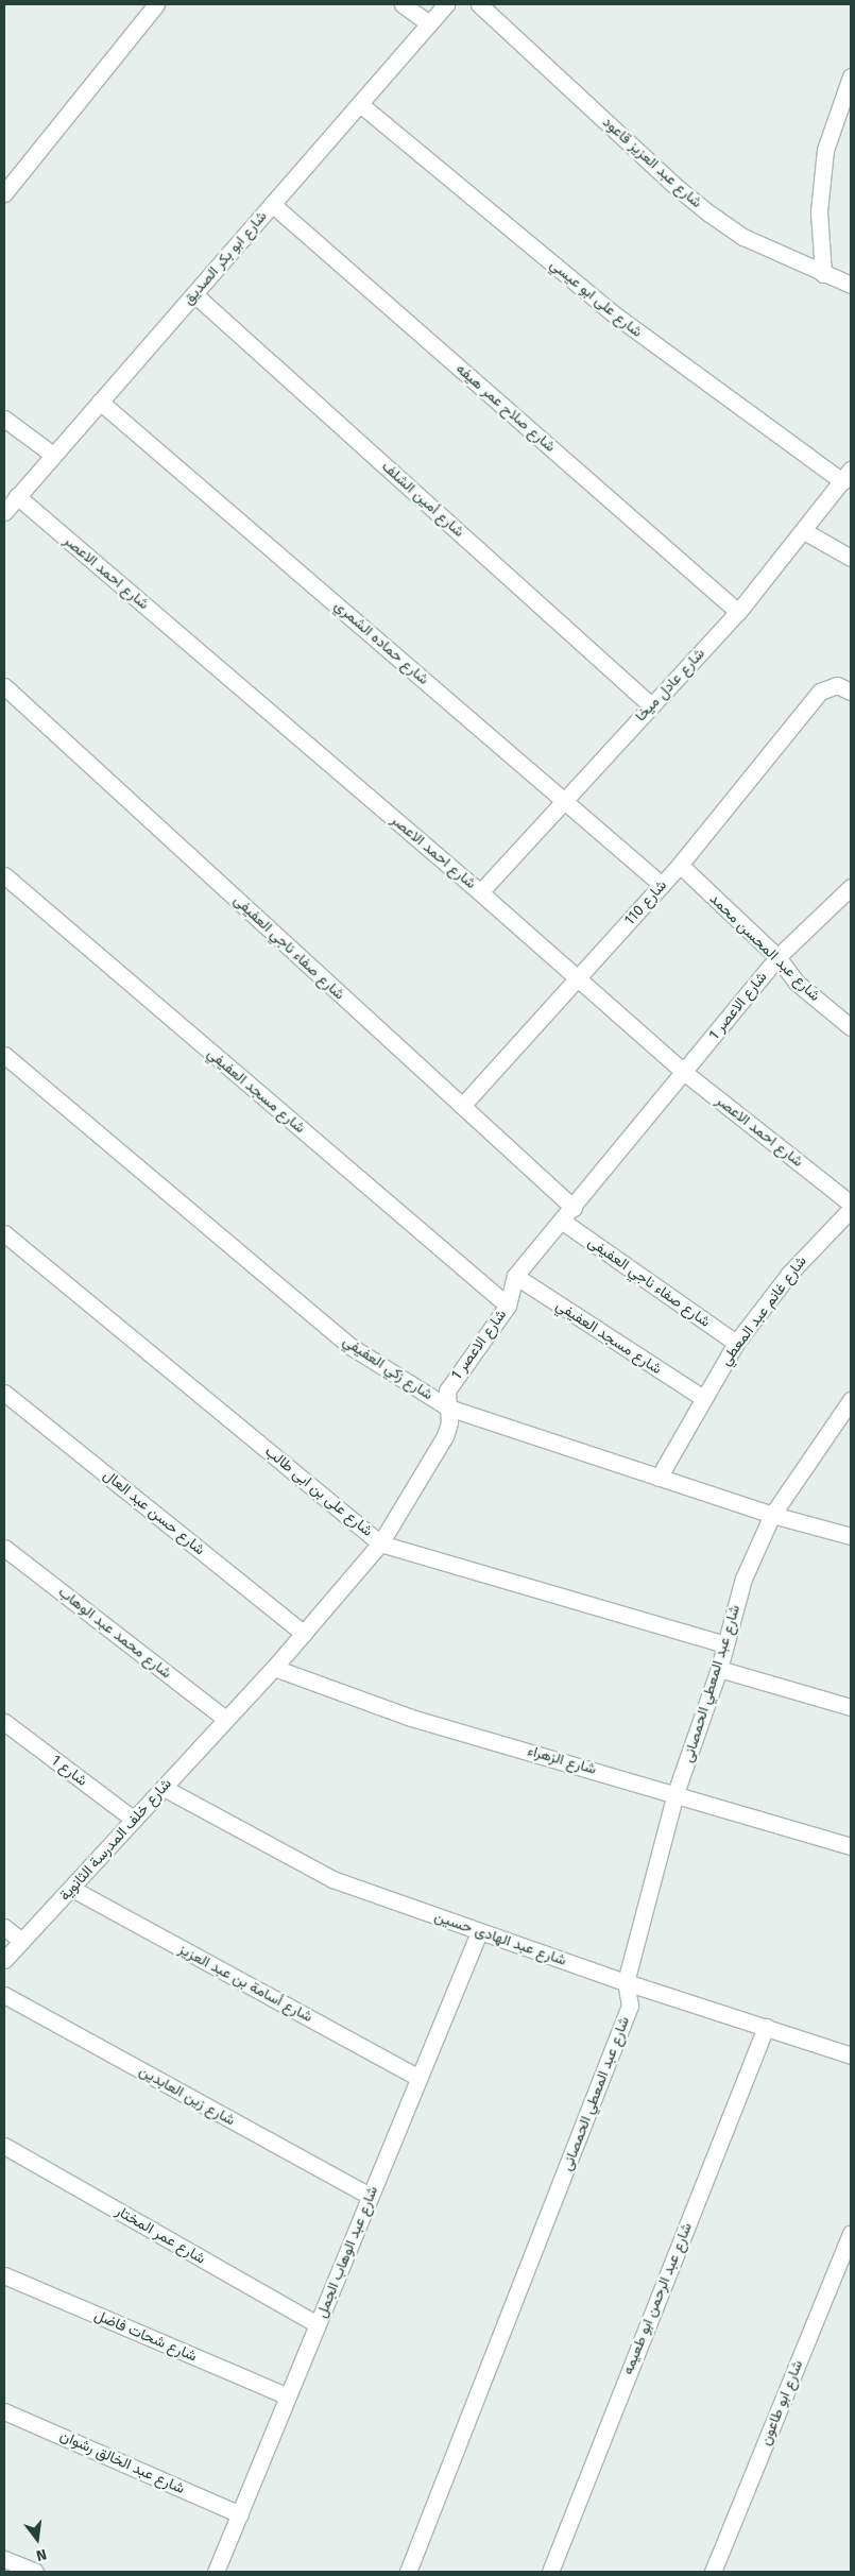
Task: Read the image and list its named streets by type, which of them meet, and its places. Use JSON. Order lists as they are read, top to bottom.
{
  "streets": {
    "street": [
      "شارع عبد العزيز قاعود",
      "شارع ابو بكر الصديق",
      "شارع على ابو عيسي",
      "شارع صلاح عمر هيفه",
      "شارع أمين الشلف",
      "شارع احمد الاعصر",
      "شارع حماده الشمري",
      "شارع عادل ميخا",
      "شارع 110",
      "شارع صفاء ناجي العفيفى",
      "شارع عبد المحسن محمد",
      "شارع الاعصر 1",
      "شارع مسجد العفيفي",
      "شارع غانم عبد المعطي",
      "شارع زكي العفيفي",
      "شارع على بن ابى طالب",
      "شارع حسن عبد العال",
      "شارع محمد عبد الوهاب",
      "شارع عبد المعطي الحمصانى",
      "شارع الزهراء",
      "شارع 1",
      "شارع خلف المدرسة الثانوية",
      "شارع عبد الهادى حسين",
      "شارع أسامة بن عبد العزيز",
      "شارع زين العابدين",
      "شارع عمر المختار",
      "شارع عبد الوهاب الجمل",
      "شارع عبد الرحمن ابو طعيمه",
      "شارع شحات فاضل",
      "شارع ابو طاعون",
      "شارع عبد الخالق رشوان"
    ]
  },
  "crossings": [
    ["شارع ابو بكر الصديق", "شارع على ابو عيسي"],
    ["شارع ابو بكر الصديق", "شارع صلاح عمر هيفه"],
    ["شارع ابو بكر الصديق", "شارع أمين الشلف"],
    ["شارع ابو بكر الصديق", "شارع احمد الاعصر"],
    ["شارع ابو بكر الصديق", "شارع حماده الشمري"],
    ["شارع على ابو عيسي", "شارع عادل ميخا"],
    ["شارع صلاح عمر هيفه", "شارع عادل ميخا"],
    ["شارع أمين الشلف", "شارع عادل ميخا"],
    ["شارع احمد الاعصر", "شارع عادل ميخا"],
    ["شارع احمد الاعصر", "شارع 110"],
    ["شارع احمد الاعصر", "شارع الاعصر 1"],
    ["شارع حماده الشمري", "شارع عادل ميخا"],
    ["شارع حماده الشمري", "شارع 110"],
    ["شارع 110", "شارع صفاء ناجي العفيفى"],
    ["شارع 110", "شارع عبد المحسن محمد"],
    ["شارع صفاء ناجي العفيفى", "شارع الاعصر 1"],
    ["شارع صفاء ناجي العفيفى", "شارع غانم عبد المعطي"],
    ["شارع عبد المحسن محمد", "شارع الاعصر 1"],
    ["شارع الاعصر 1", "شارع مسجد العفيفي"],
    ["شارع الاعصر 1", "شارع زكي العفيفي"],
    ["شارع الاعصر 1", "شارع على بن ابى طالب"],
    ["شارع الاعصر 1", "شارع حسن عبد العال"],
    ["شارع الاعصر 1", "شارع محمد عبد الوهاب"],
    ["شارع الاعصر 1", "شارع الزهراء"],
    ["شارع الاعصر 1", "شارع خلف المدرسة الثانوية"],
    ["شارع مسجد العفيفي", "شارع غانم عبد المعطي"],
    ["شارع غانم عبد المعطي", "شارع زكي العفيفي"],
    ["شارع زكي العفيفي", "شارع عبد المعطي الحمصانى"],
    ["شارع على بن ابى طالب", "شارع عبد المعطي الحمصانى"],
    ["شارع محمد عبد الوهاب", "شارع خلف المدرسة الثانوية"],
    ["شارع عبد المعطي الحمصانى", "شارع الزهراء"],
    ["شارع عبد المعطي الحمصانى", "شارع عبد الهادى حسين"],
    ["شارع 1", "شارع خلف المدرسة الثانوية"],
    ["شارع خلف المدرسة الثانوية", "شارع عبد الهادى حسين"],
    ["شارع خلف المدرسة الثانوية", "شارع أسامة بن عبد العزيز"],
    ["شارع عبد الهادى حسين", "شارع عبد الوهاب الجمل"],
    ["شارع عبد الهادى حسين", "شارع عبد الرحمن ابو طعيمه"],
    ["شارع أسامة بن عبد العزيز", "شارع عبد الوهاب الجمل"],
    ["شارع زين العابدين", "شارع عبد الوهاب الجمل"],
    ["شارع عمر المختار", "شارع عبد الوهاب الجمل"],
    ["شارع عبد الوهاب الجمل", "شارع شحات فاضل"],
    ["شارع عبد الوهاب الجمل", "شارع عبد الخالق رشوان"]
  ],
  "north": "bottom"
}
